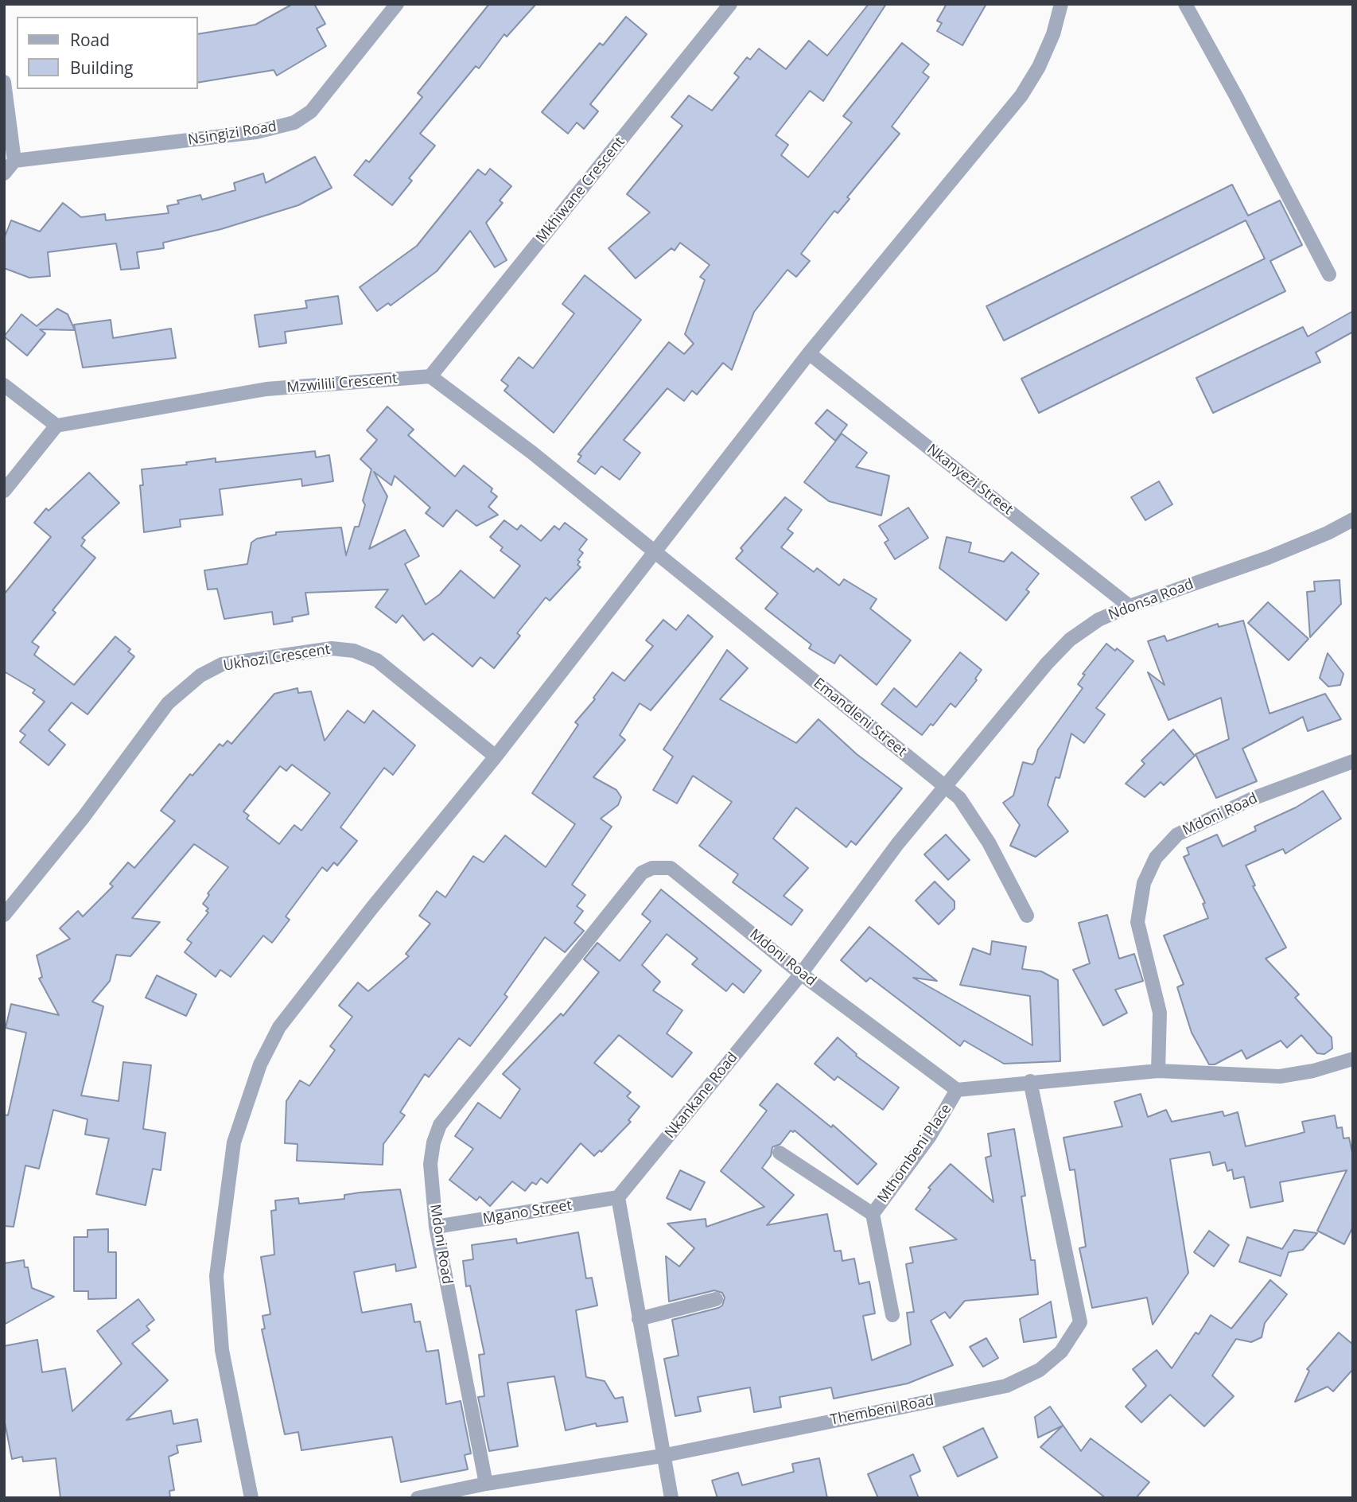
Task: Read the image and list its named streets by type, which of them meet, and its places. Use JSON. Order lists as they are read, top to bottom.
{
  "streets": {
    "street": [
      "Nsingizi Road",
      "Mkhiwane Crescent",
      "Mzwilili Crescent",
      "Nkanyezi Street",
      "Ndonsa Road",
      "Ukhozi Crescent",
      "Emandleni Street",
      "Mdoni Road",
      "Nkankane Road",
      "Mthombeni Place",
      "Mgano Street",
      "Thembeni Road"
    ]
  },
  "crossings": [
    ["Mkhiwane Crescent", "Mzwilili Crescent"],
    ["Nkanyezi Street", "Ndonsa Road"],
    ["Ndonsa Road", "Emandleni Street"],
    ["Ndonsa Road", "Nkankane Road"],
    ["Emandleni Street", "Nkankane Road"],
    ["Mdoni Road", "Nkankane Road"],
    ["Mdoni Road", "Mthombeni Place"],
    ["Mdoni Road", "Mgano Street"],
    ["Mdoni Road", "Thembeni Road"],
    ["Nkankane Road", "Mgano Street"]
  ],
  "legend": ["Road", "Building"]
}
